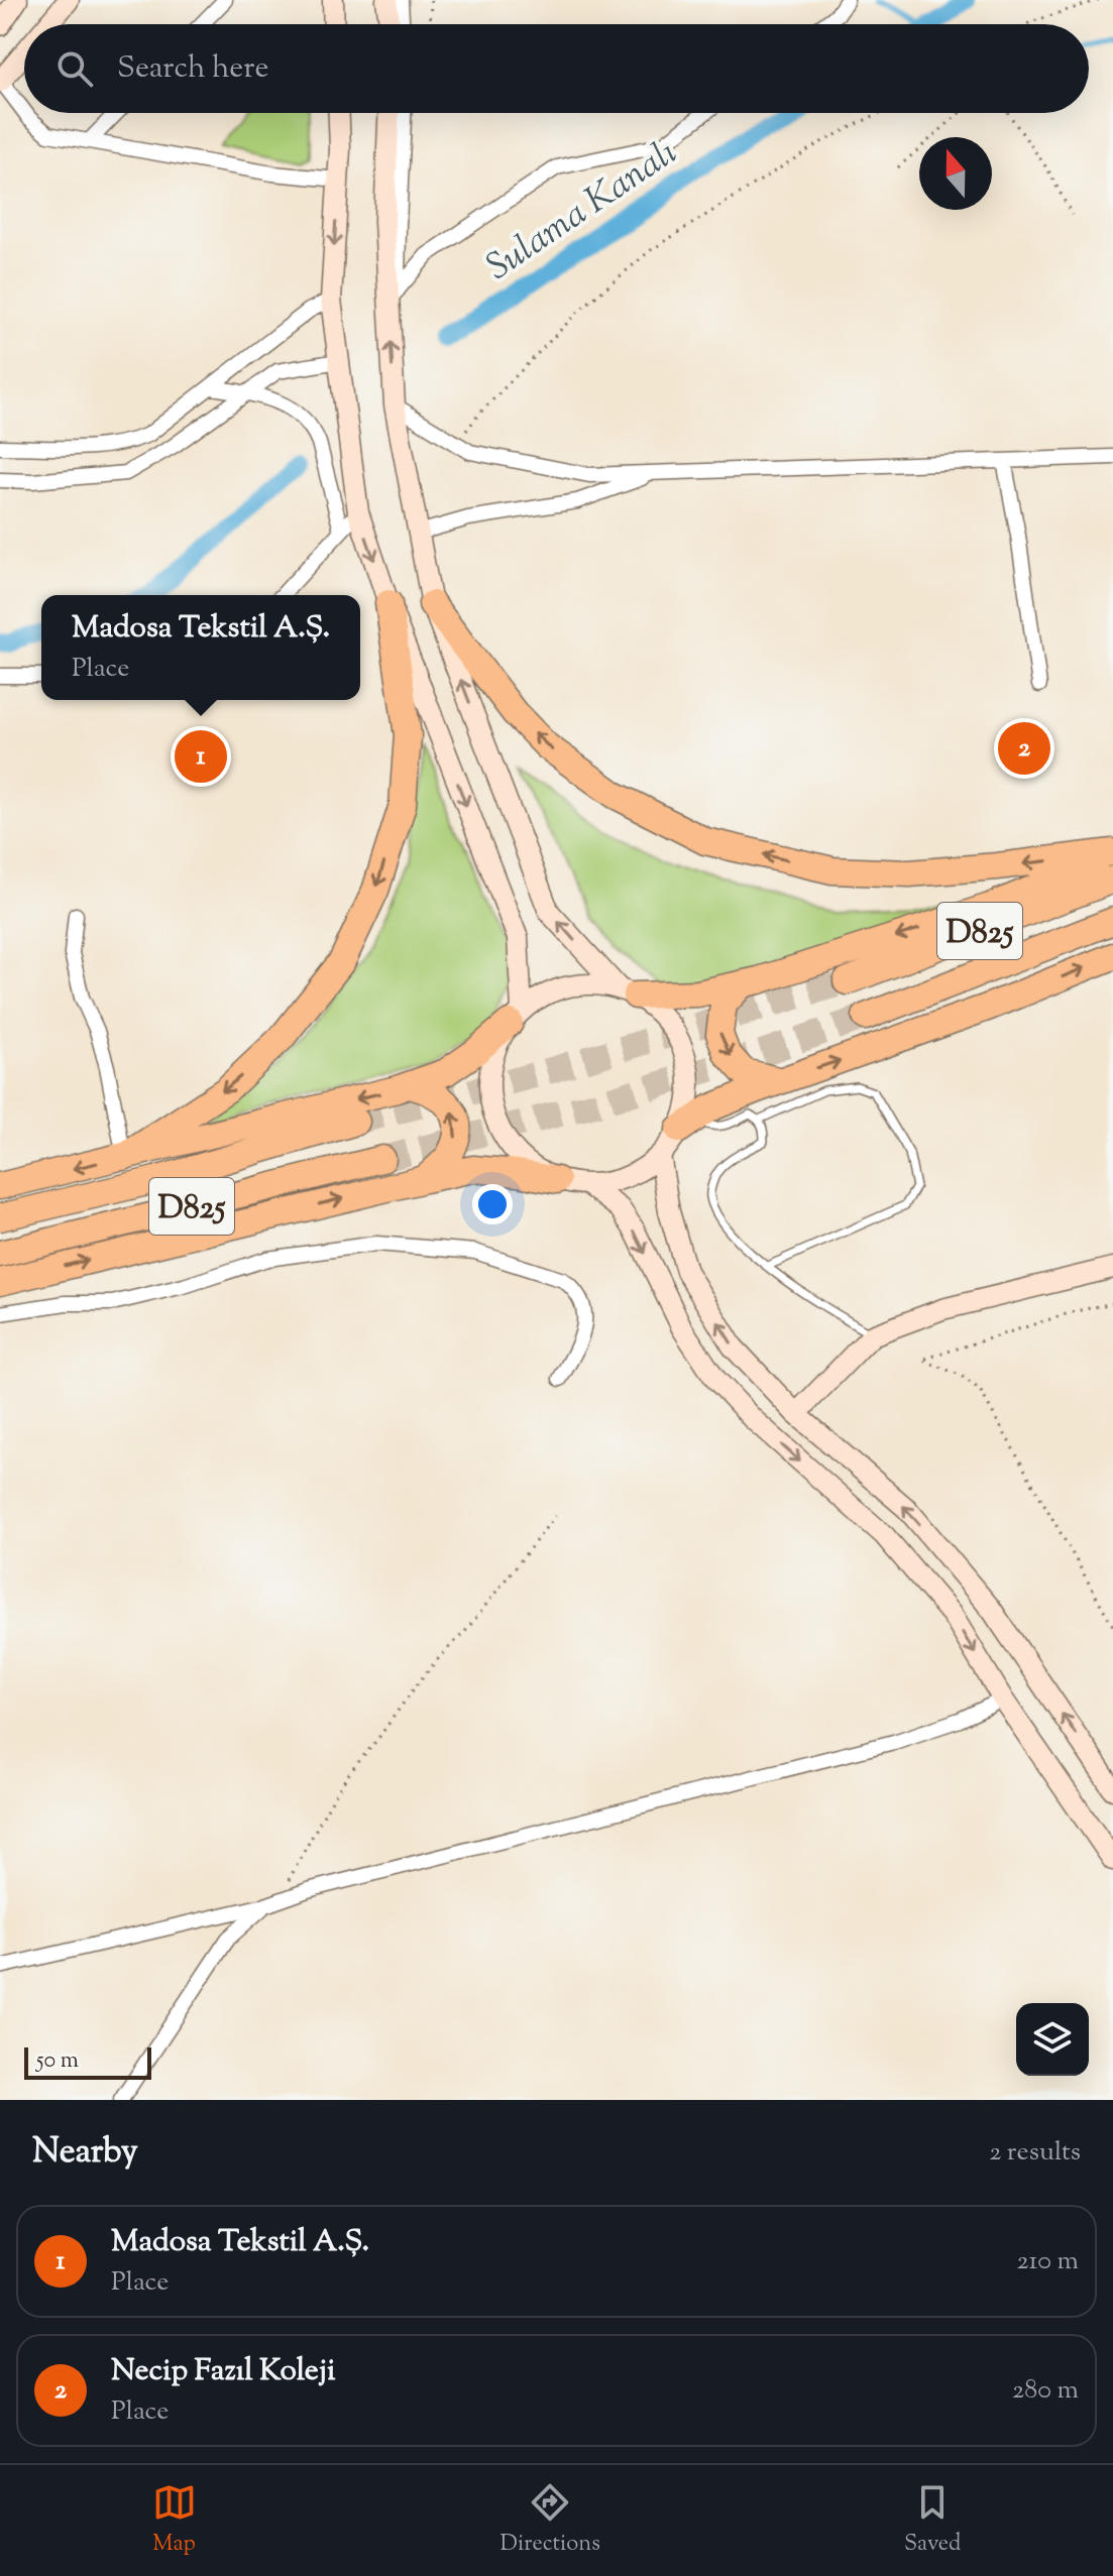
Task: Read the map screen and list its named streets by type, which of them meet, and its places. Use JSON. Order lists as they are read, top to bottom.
{
  "streets": {
    "highway": ["D825"]
  },
  "water": ["Sulama Kanalı"],
  "scale_bar": "50 m",
  "north": "top",
  "page": {
    "search": "Search here",
    "popup": ["Madosa Tekstil A.Ş.", "Place"],
    "pins": ["2", "1"],
    "scale": "50 m",
    "heading": ["Nearby", "2 results"],
    "list": [
      {
        "mark": "1",
        "name": "Madosa Tekstil A.Ş.",
        "note": "Place",
        "value": "210 m"
      },
      {
        "mark": "2",
        "name": "Necip Fazıl Koleji",
        "note": "Place",
        "value": "280 m"
      }
    ],
    "nav": ["Map", "Directions", "Saved"]
  }
}
